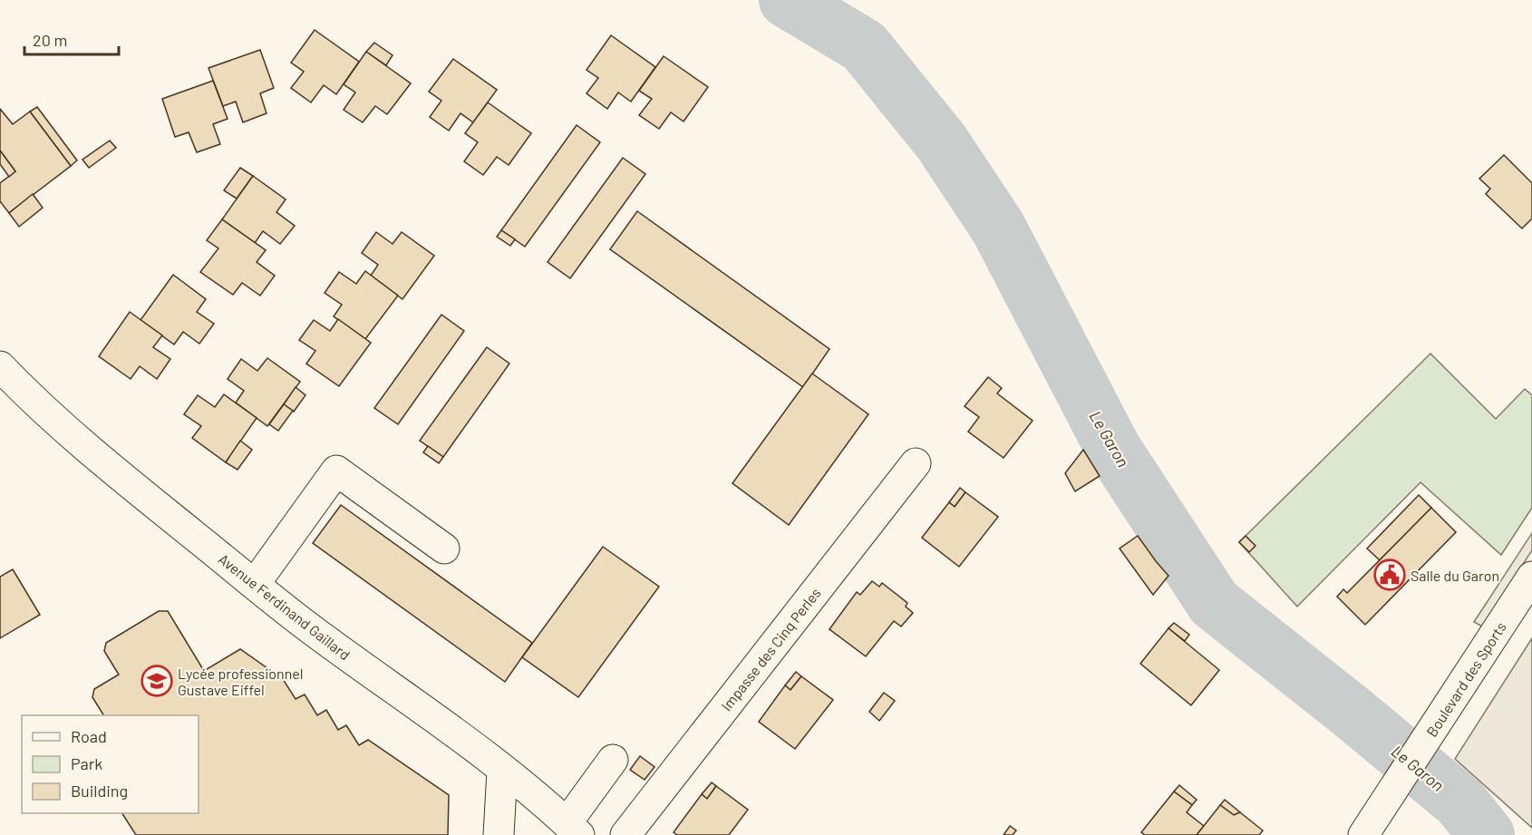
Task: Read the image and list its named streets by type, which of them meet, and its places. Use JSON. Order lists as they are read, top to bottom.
{
  "streets": {
    "street": ["Avenue Ferdinand Gaillard", "Impasse des Cinq Perles", "Boulevard des Sports"]
  },
  "water": ["Le Garon"],
  "places": {
    "public building": ["Salle du Garon"],
    "school or university": ["Lycée professionnel Gustave Eiffel"]
  },
  "legend": ["Road", "Park", "Building"],
  "scale_bar": "20 m"
}
